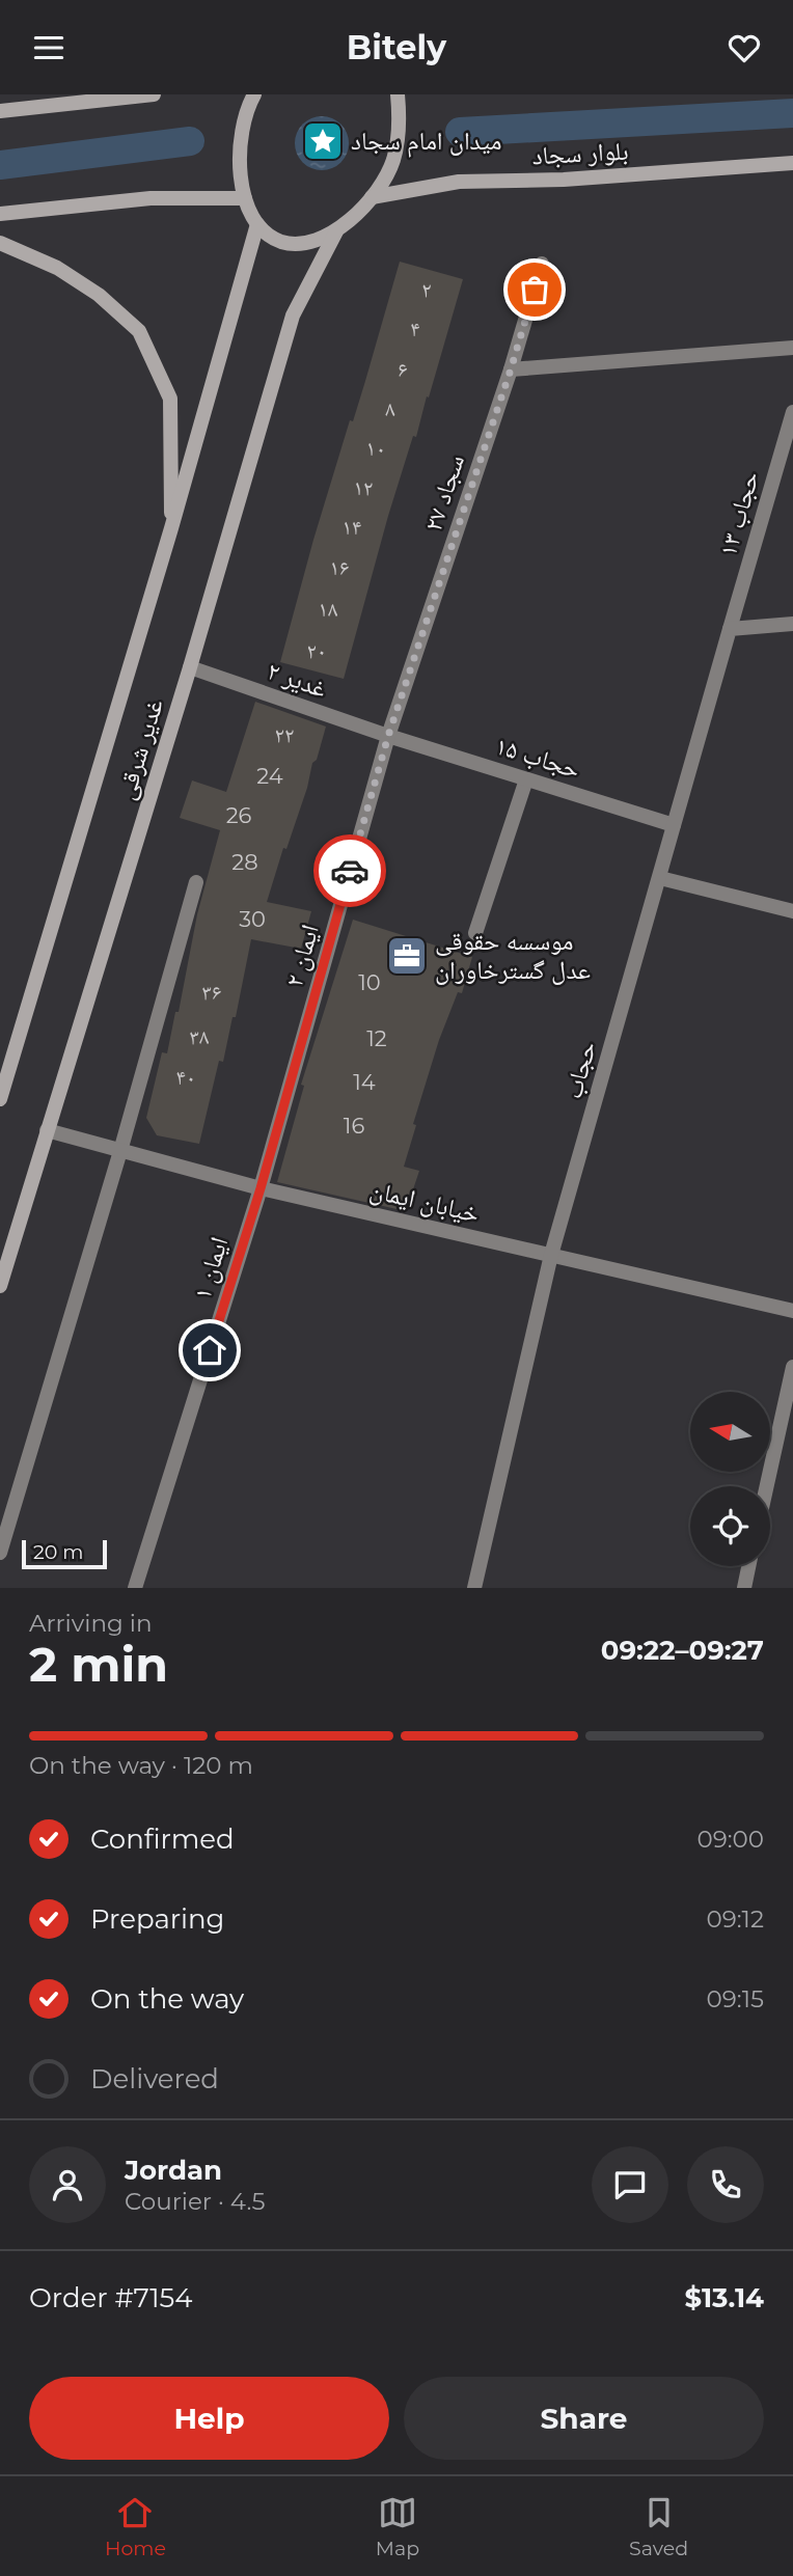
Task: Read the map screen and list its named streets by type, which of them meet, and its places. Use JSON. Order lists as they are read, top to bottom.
{
  "streets": {
    "main road": ["بلوار سجاد", "غدیر شرقی"],
    "street": [
      "سجاد ۲۷",
      "حجاب ۱۳",
      "غدیر ۲",
      "حجاب ۱۵",
      "ایمان ۲",
      "حجاب",
      "خیابان ایمان",
      "ایمان ۱"
    ]
  },
  "crossings": [
    ["سجاد ۲۷", "غدیر ۲"],
    ["سجاد ۲۷", "حجاب ۱۵"],
    ["سجاد ۲۷", "ایمان ۲"],
    ["حجاب ۱۳", "حجاب"],
    ["غدیر ۲", "غدیر شرقی"],
    ["غدیر ۲", "حجاب ۱۵"],
    ["غدیر ۲", "ایمان ۲"],
    ["غدیر شرقی", "خیابان ایمان"],
    ["حجاب ۱۵", "ایمان ۲"],
    ["حجاب ۱۵", "حجاب"],
    ["ایمان ۲", "خیابان ایمان"],
    ["ایمان ۲", "ایمان ۱"],
    ["حجاب", "خیابان ایمان"],
    ["خیابان ایمان", "ایمان ۱"]
  ],
  "places": {
    "place": ["میدان امام سجاد"],
    "office": ["موسسه حقوقی عدل گسترخاوران"]
  },
  "house_numbers": [
    "۲",
    "۴",
    "۶",
    "۸",
    "۱۰",
    "۱۲",
    "۱۴",
    "۱۶",
    "۱۸",
    "۲۰",
    "۲۲",
    "24",
    "26",
    "28",
    "30",
    "10",
    "۳۶",
    "۳۸",
    "12",
    "۴۰",
    "14",
    "16"
  ],
  "scale_bar": "20 m",
  "north": "left",
  "page": {
    "header": "Bitely",
    "scale": "20 m",
    "heading": ["2 min", "Arriving in", "09:22–09:27"],
    "panel": [
      "Jordan",
      "Courier · 4.5",
      "Order #7154",
      "$13.14"
    ],
    "bar": "On the way · 120 m",
    "list": [
      ["Confirmed", "09:00"],
      ["Preparing", "09:12"],
      ["On the way", "09:15"],
      "Delivered"
    ],
    "buttons": ["Help", "Share"],
    "tabs": ["Home", "Map", "Saved"]
  }
}
